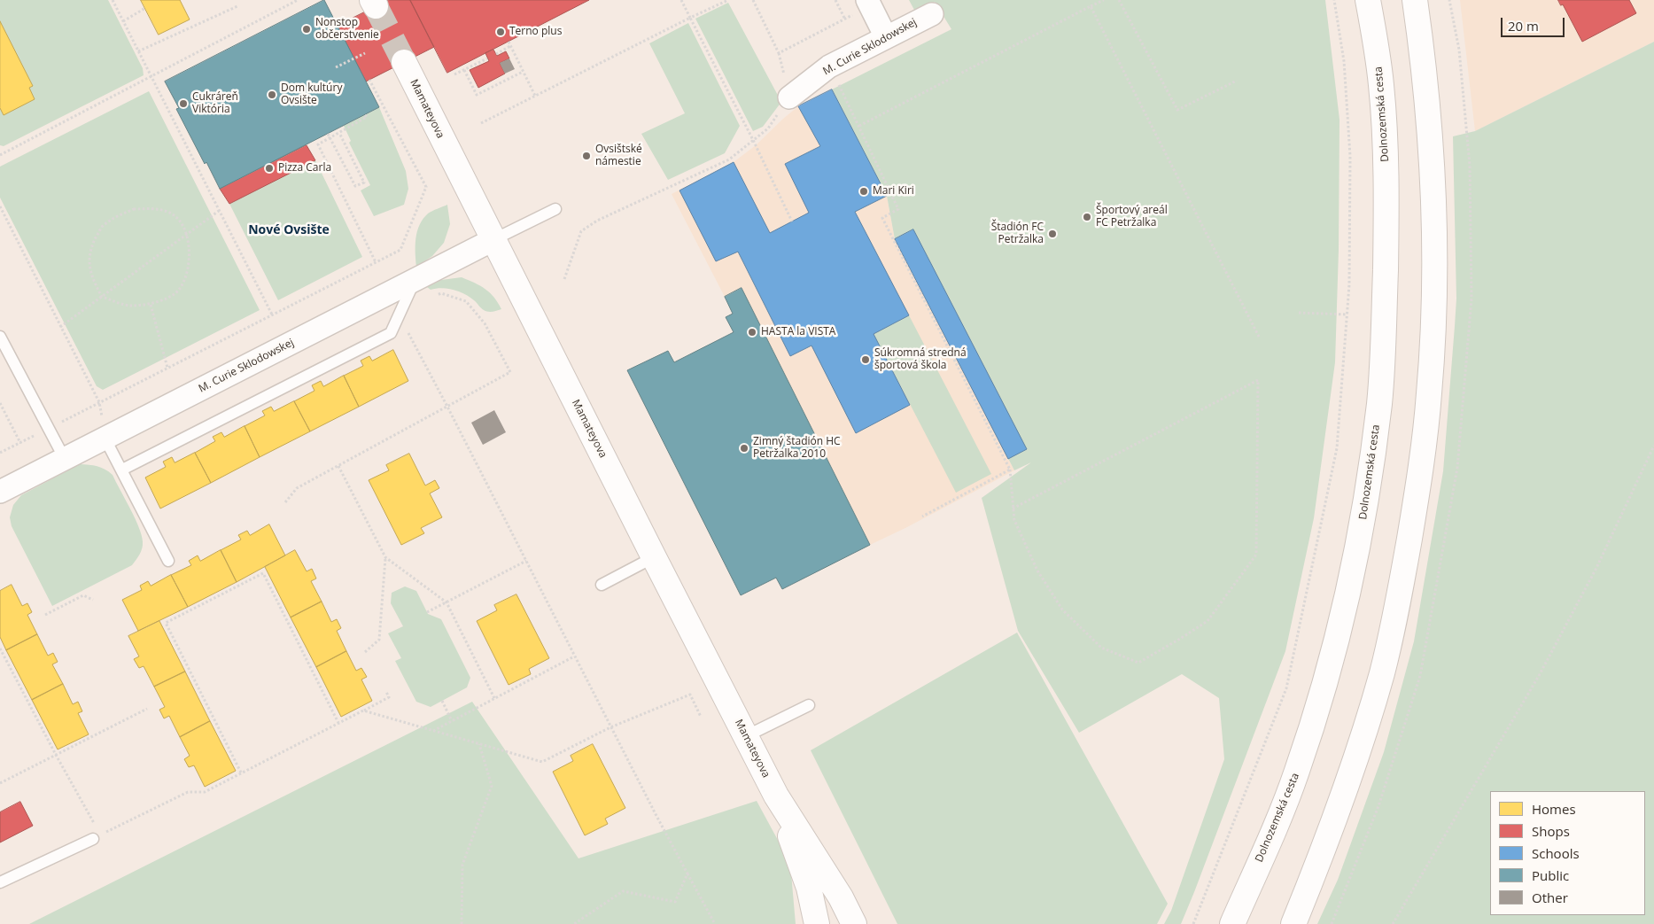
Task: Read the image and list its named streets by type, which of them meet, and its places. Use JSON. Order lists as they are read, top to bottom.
{
  "streets": {
    "main road": ["Mamateyova", "Dolnozemská cesta"],
    "street": ["M. Curie Sklodowskej"]
  },
  "crossings": [
    ["M. Curie Sklodowskej", "Mamateyova"]
  ],
  "districts": ["Nové Ovsište"],
  "places": [
    "Nonstop občerstvenie",
    "Terno plus",
    "Dom kultúry Ovsište",
    "Cukráreň Viktória",
    "Ovsištské námestie",
    "Pizza Carla",
    "Mari Kiri",
    "Športový areál FC Petržalka",
    "Štadión FC Petržalka",
    "HASTA la VISTA",
    "Súkromná stredná športová škola",
    "Zimný štadión HC Petržalka 2010"
  ],
  "legend": [
    "Homes",
    "Shops",
    "Schools",
    "Public",
    "Other"
  ],
  "scale_bar": "20 m"
}
